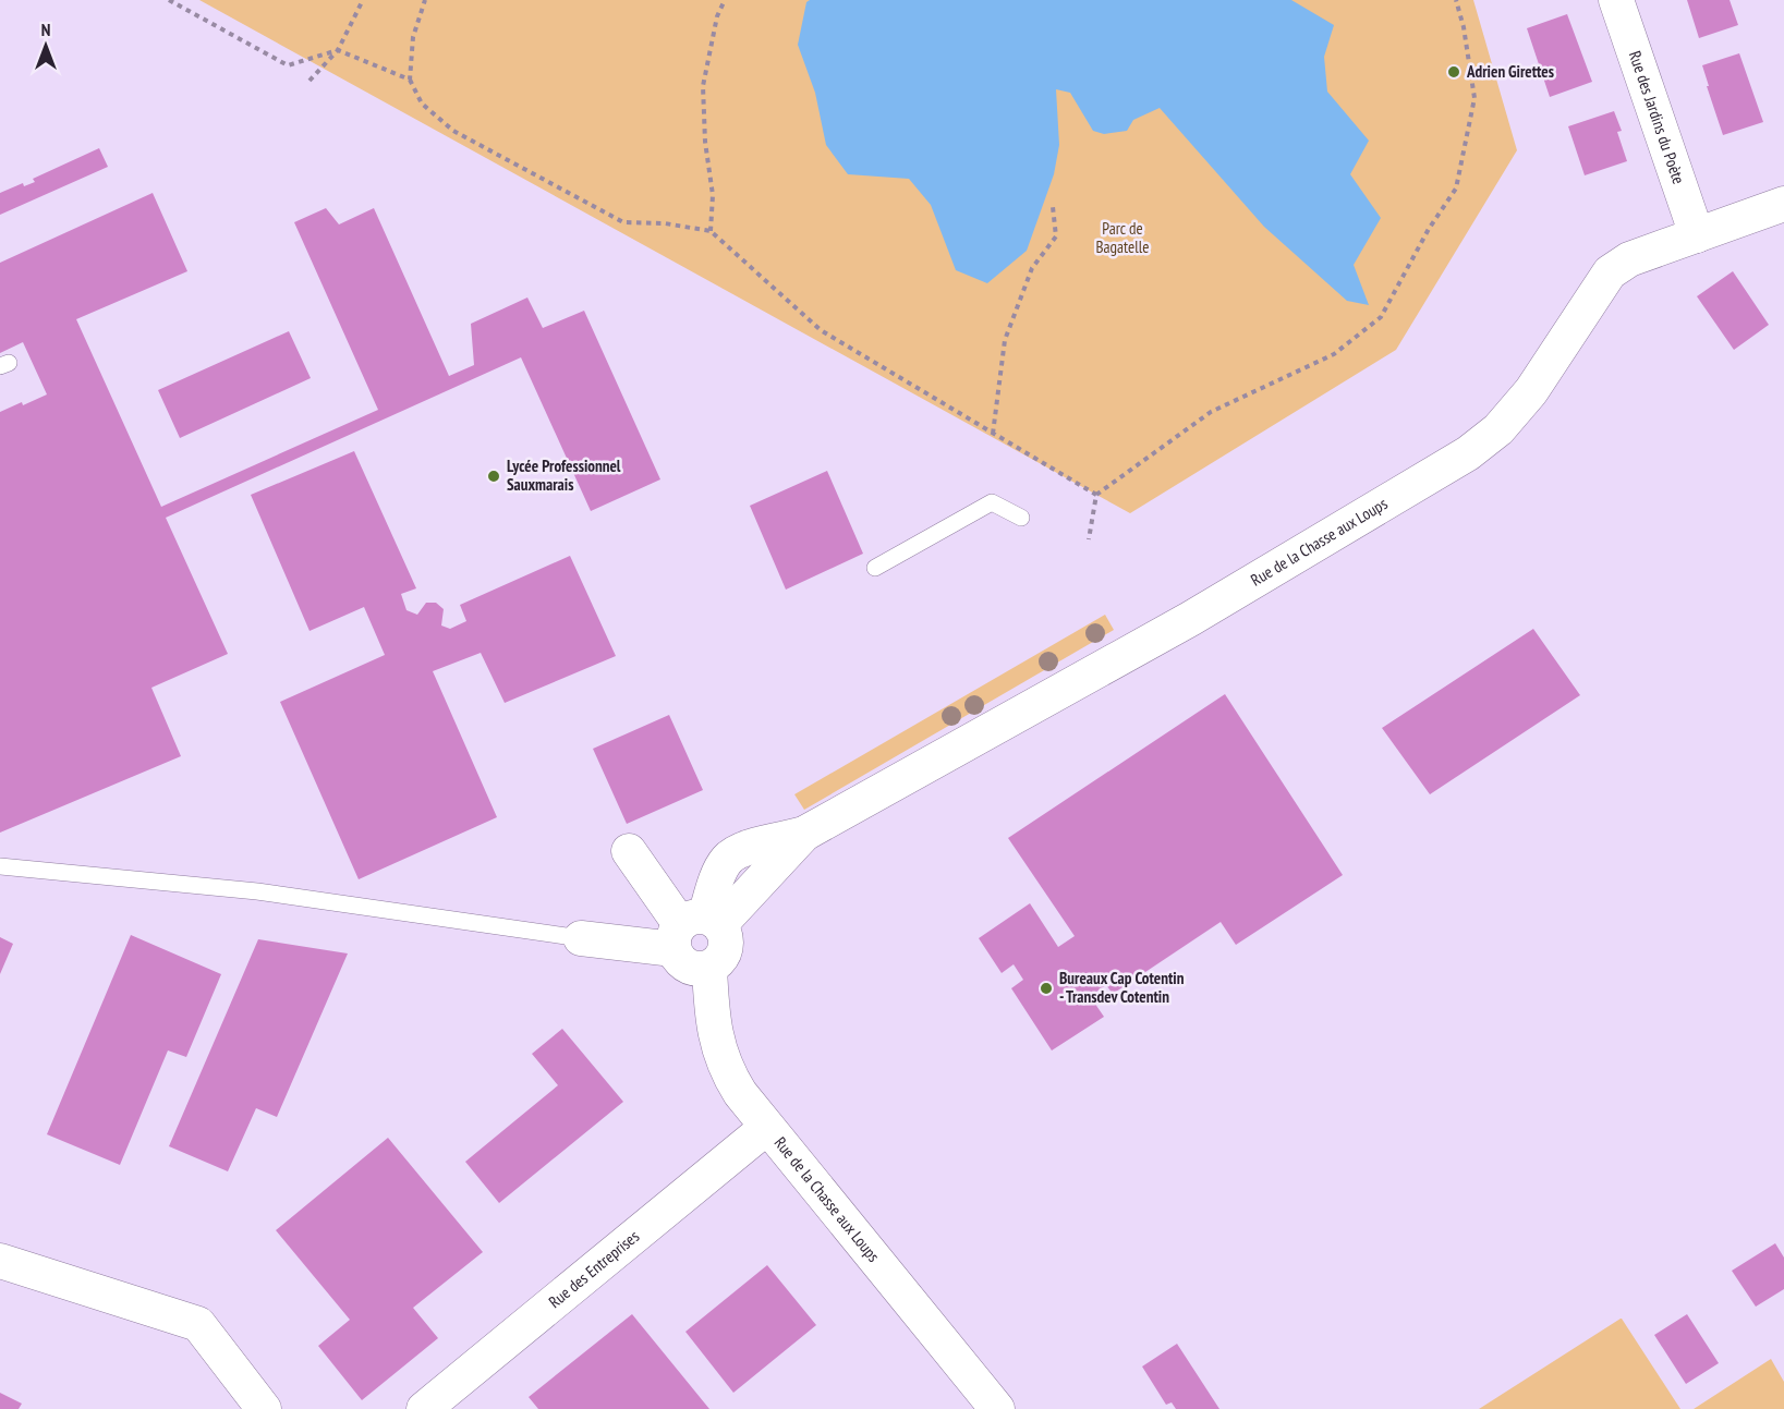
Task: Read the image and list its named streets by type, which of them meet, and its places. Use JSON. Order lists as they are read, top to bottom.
{
  "streets": {
    "street": ["Rue des Jardins du Poète", "Rue de la Chasse aux Loups", "Rue des Entreprises"]
  },
  "crossings": [
    ["Rue des Jardins du Poète", "Rue de la Chasse aux Loups"],
    ["Rue de la Chasse aux Loups", "Rue des Entreprises"]
  ],
  "parks": ["Parc de Bagatelle"],
  "places": ["Adrien Girettes", "Lycée Professionnel Sauxmarais", "Bureaux Cap Cotentin - Transdev Cotentin"],
  "north": "top"
}
